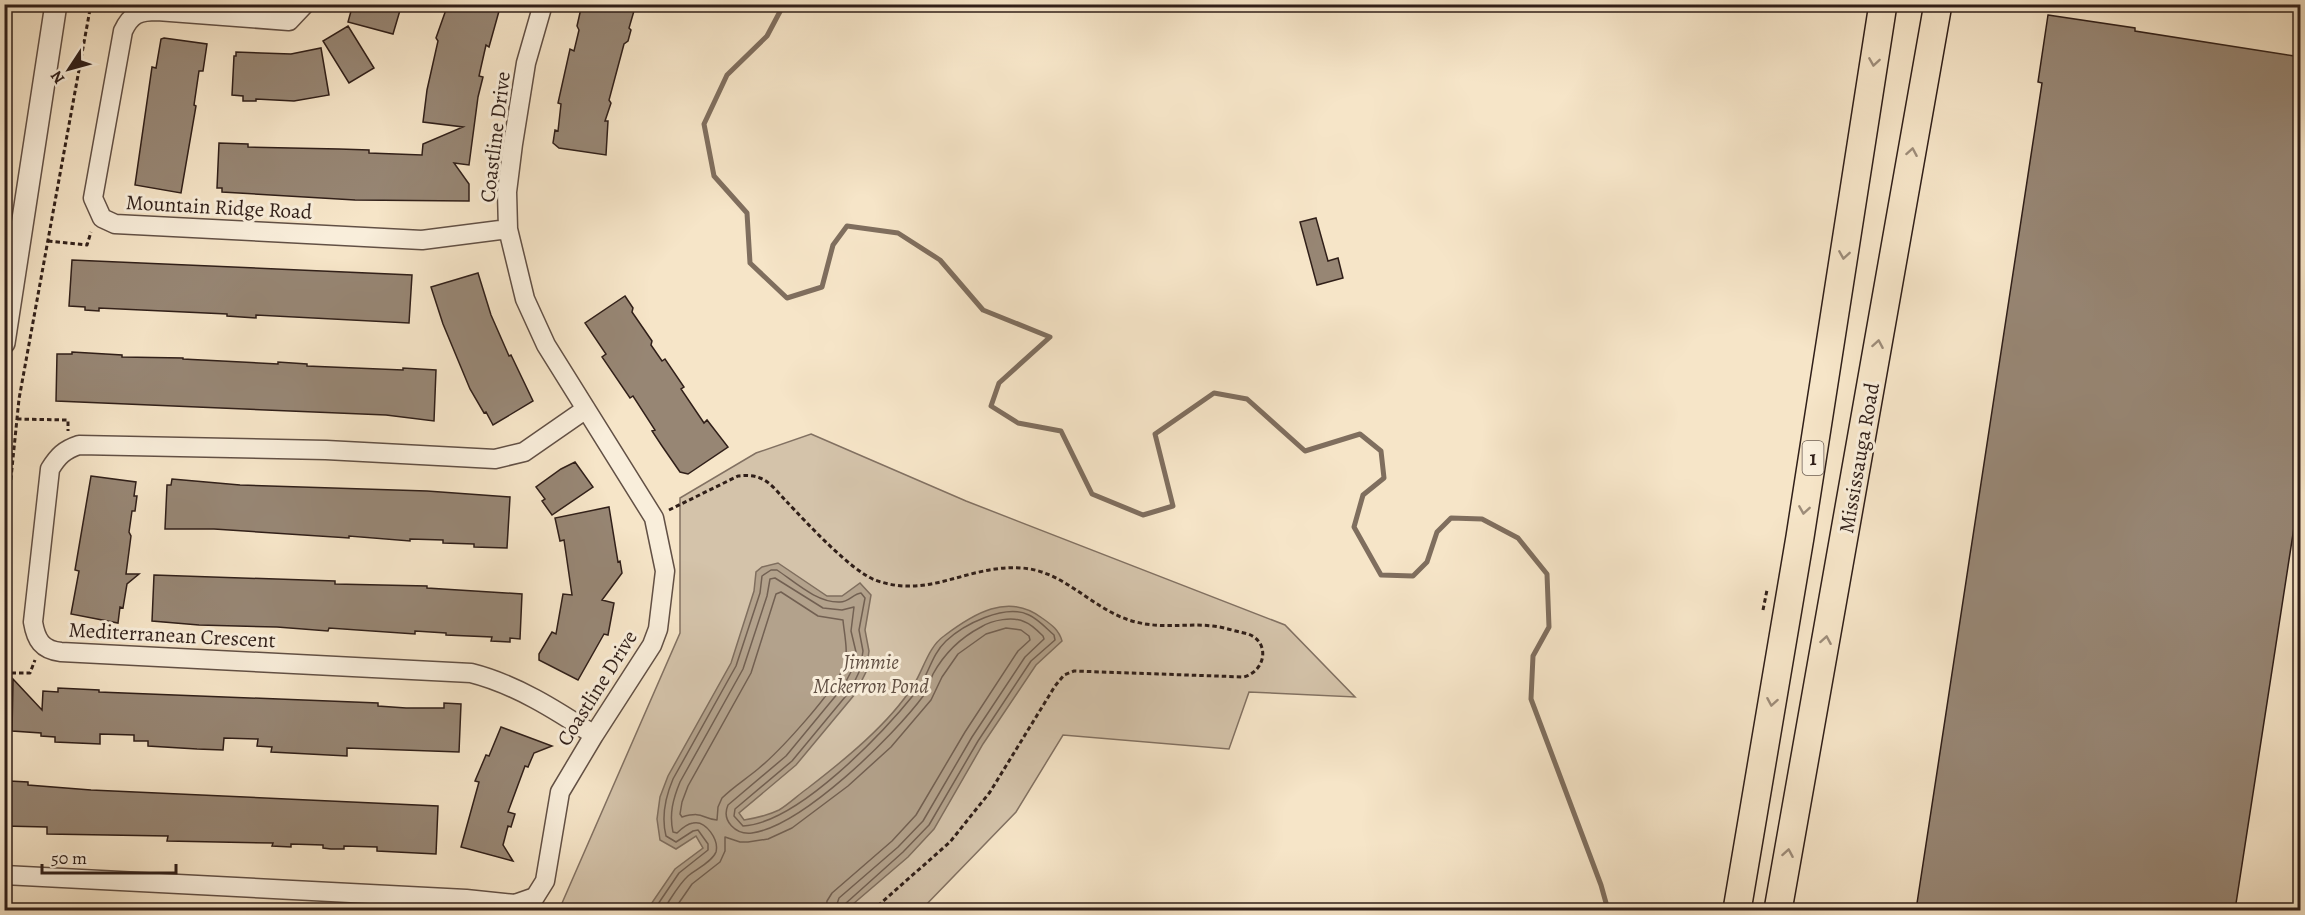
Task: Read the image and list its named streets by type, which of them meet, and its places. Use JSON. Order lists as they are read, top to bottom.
{
  "streets": {
    "main road": ["1", "Mississauga Road"],
    "street": ["Coastline Drive", "Mountain Ridge Road", "Mediterranean Crescent"]
  },
  "crossings": [
    ["Coastline Drive", "Mountain Ridge Road"],
    ["Coastline Drive", "Mediterranean Crescent"]
  ],
  "parks": ["Jimmie Mckerron Pond"],
  "scale_bar": "50 m",
  "north": "bottom left"
}
